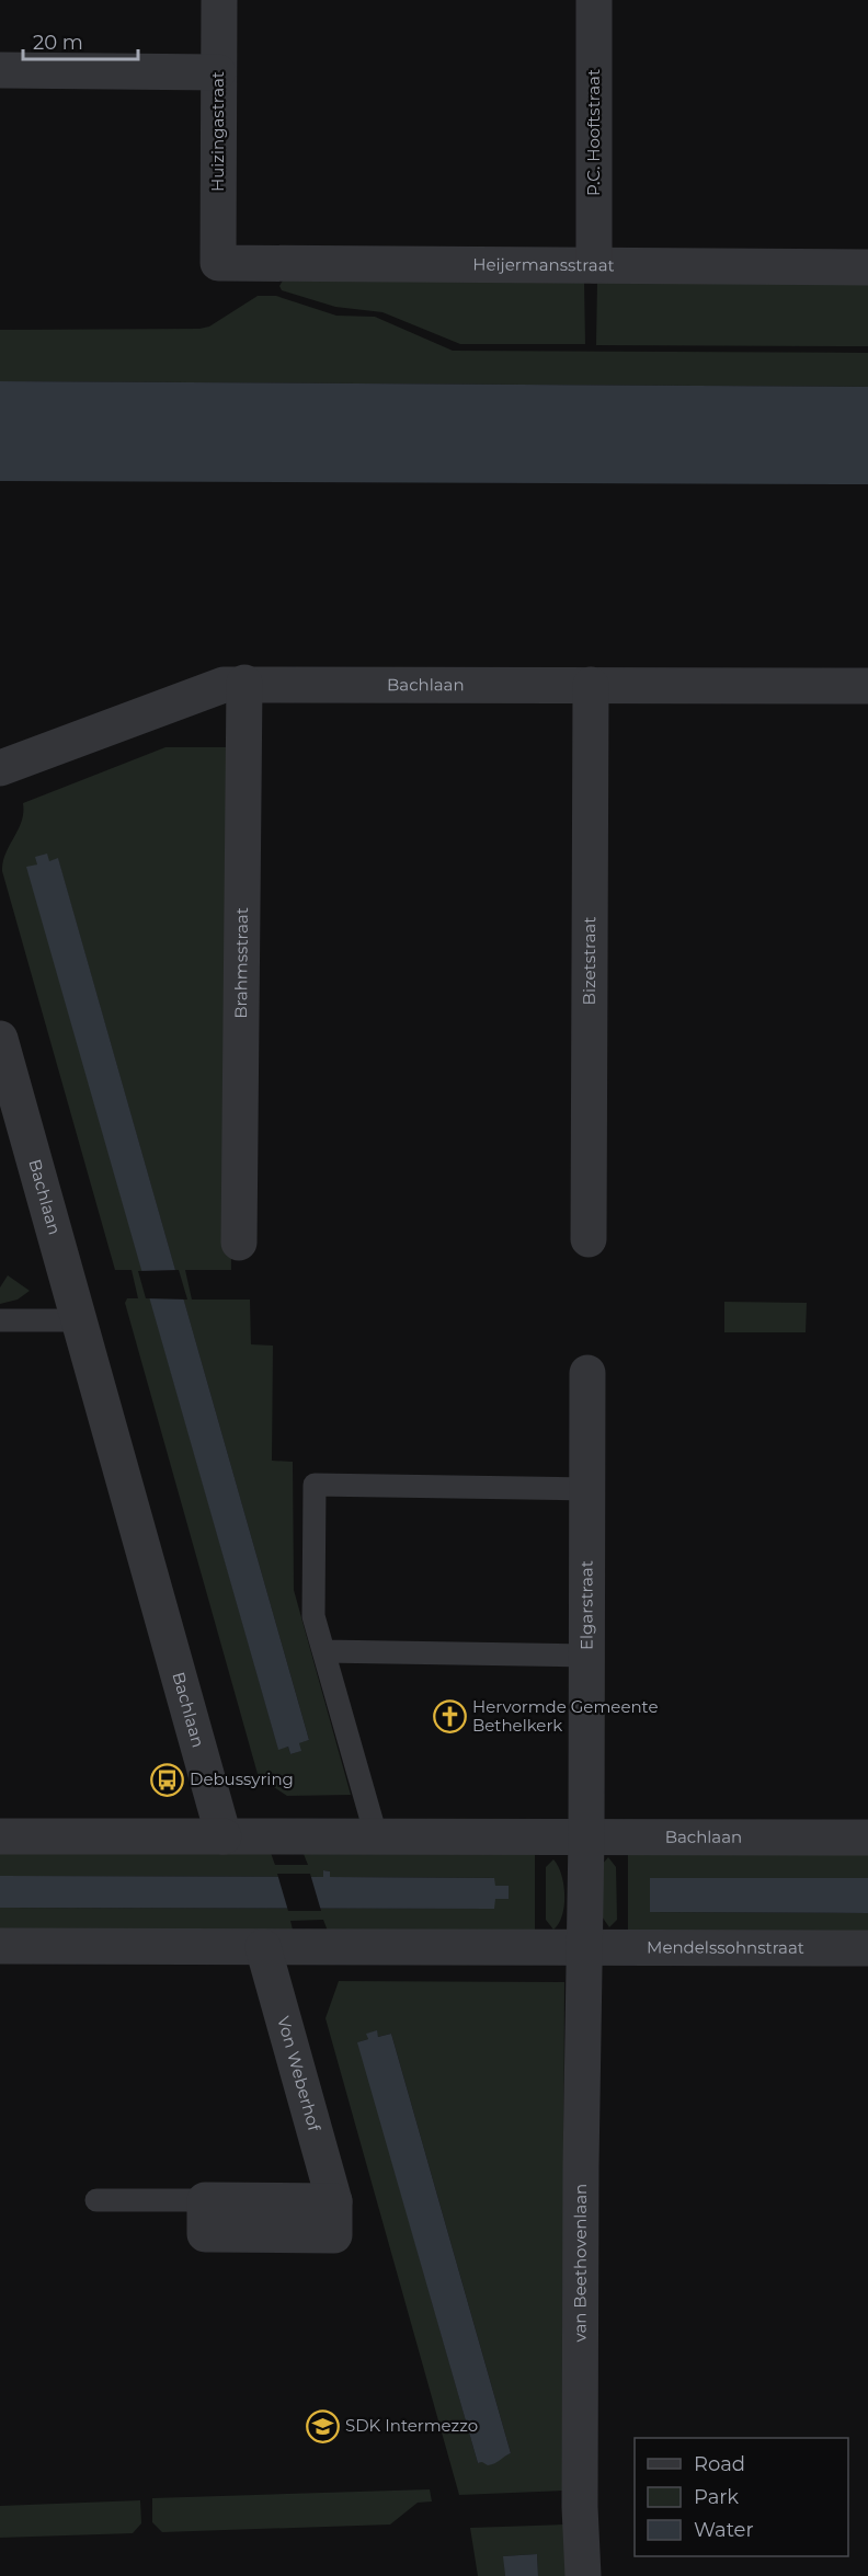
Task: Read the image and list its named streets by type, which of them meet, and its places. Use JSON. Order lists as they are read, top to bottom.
{
  "streets": {
    "street": [
      "Huizingastraat",
      "P.C. Hooftstraat",
      "Heijermansstraat",
      "Bachlaan",
      "Bizetstraat",
      "Brahmsstraat",
      "Elgarstraat",
      "Mendelssohnstraat",
      "Von Weberhof",
      "van Beethovenlaan"
    ]
  },
  "crossings": [
    ["Huizingastraat", "Heijermansstraat"],
    ["P.C. Hooftstraat", "Heijermansstraat"],
    ["Bachlaan", "Bizetstraat"],
    ["Bachlaan", "Brahmsstraat"],
    ["Bachlaan", "Elgarstraat"],
    ["Elgarstraat", "Mendelssohnstraat"],
    ["Elgarstraat", "van Beethovenlaan"],
    ["Mendelssohnstraat", "van Beethovenlaan"]
  ],
  "places": {
    "church": ["Hervormde Gemeente Bethelkerk"],
    "bus stop": ["Debussyring"],
    "school or university": ["SDK Intermezzo"]
  },
  "legend": ["Road", "Park", "Water"],
  "scale_bar": "20 m"
}
